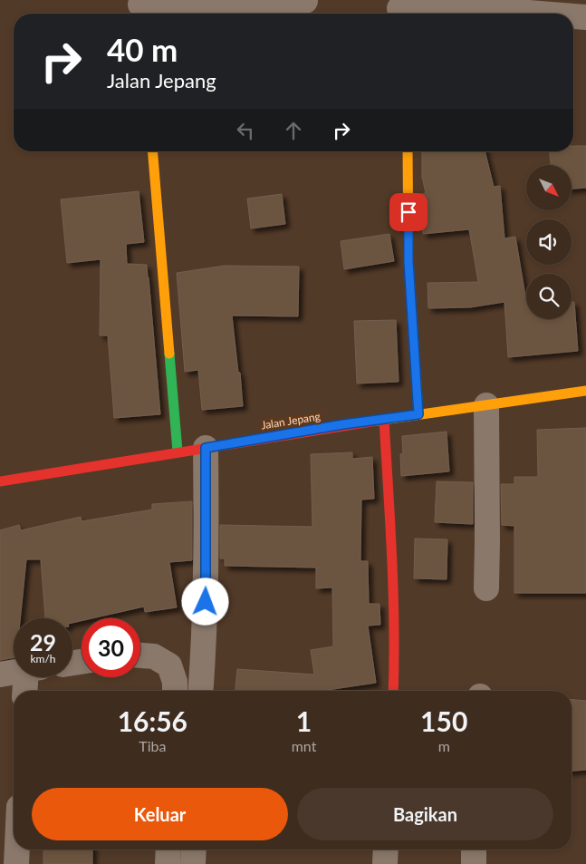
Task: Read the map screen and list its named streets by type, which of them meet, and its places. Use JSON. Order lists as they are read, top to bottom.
{
  "streets": {
    "street": ["Jalan Jepang"]
  },
  "north": "bottom right",
  "page": {
    "turn": ["40 m", "Jalan Jepang"],
    "speed": "29 km/h",
    "limit": "30",
    "eta": [
      "16:56",
      "Tiba",
      "1",
      "mnt",
      "150",
      "m"
    ],
    "buttons": ["Keluar", "Bagikan"]
  }
}
